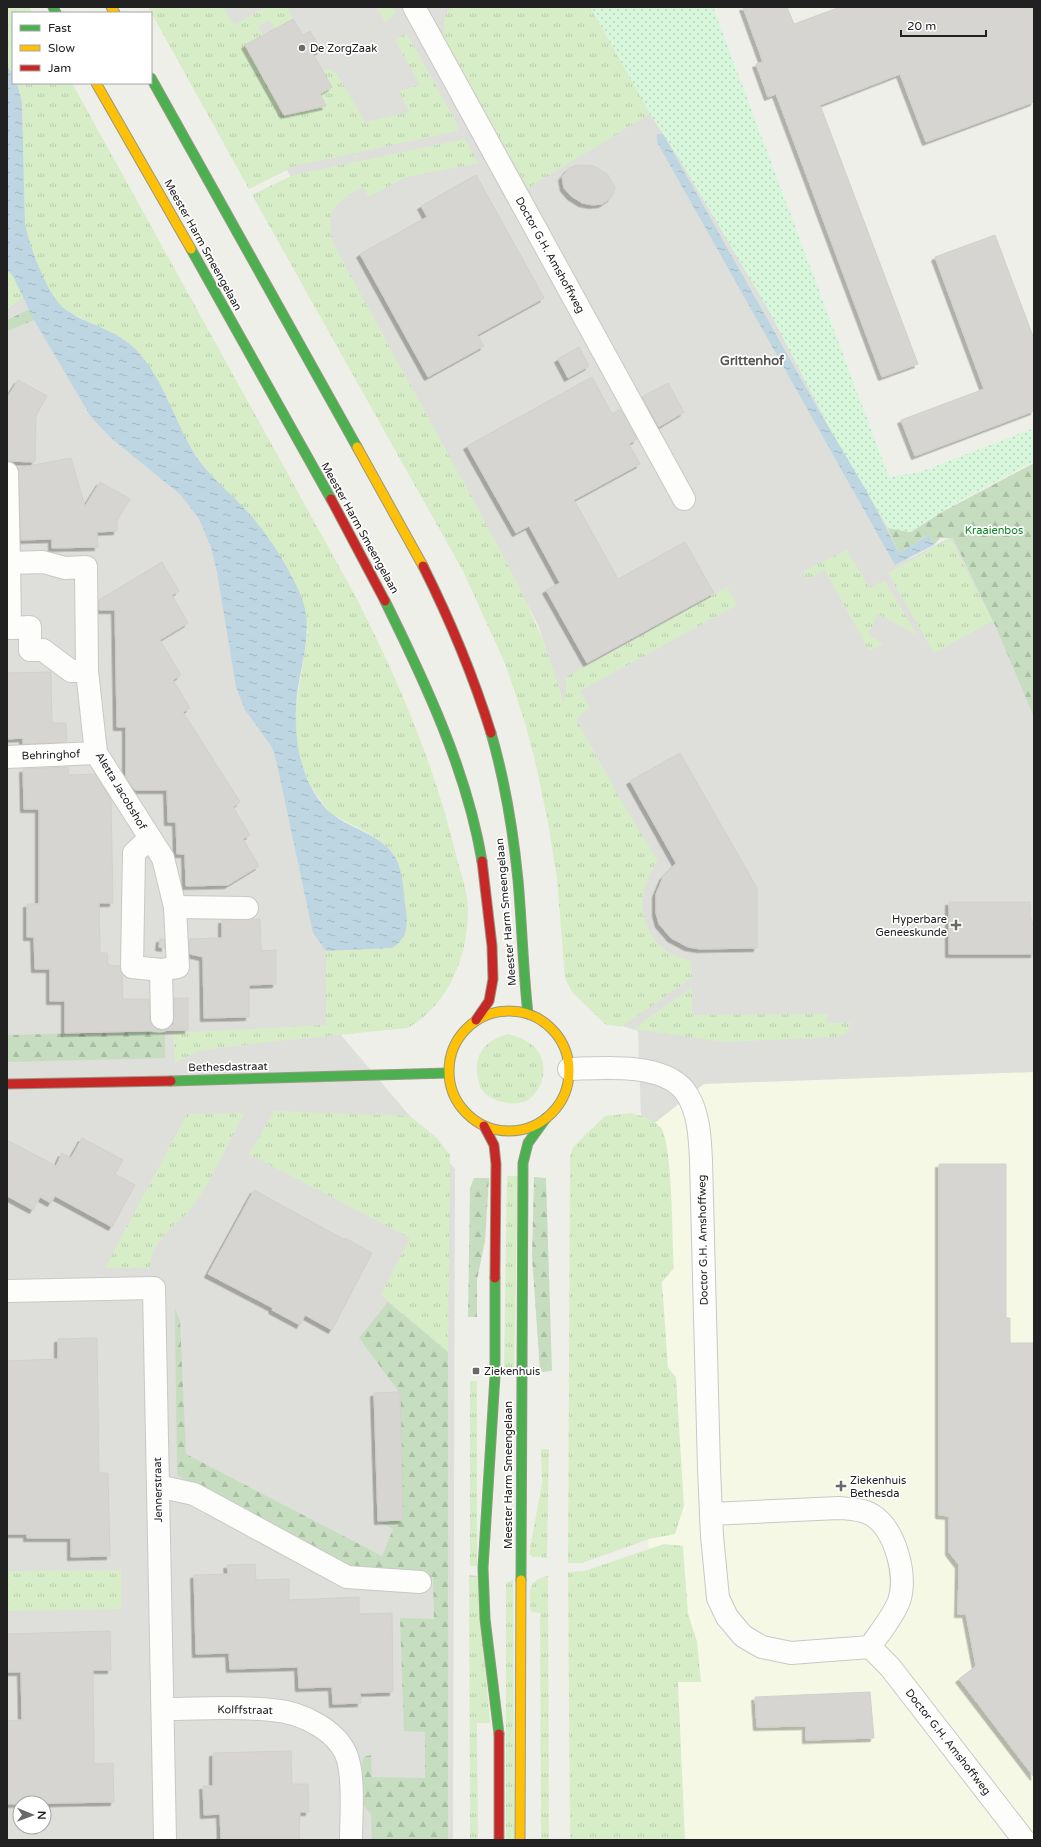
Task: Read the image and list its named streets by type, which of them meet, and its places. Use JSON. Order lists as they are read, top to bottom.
{
  "streets": {
    "street": [
      "Meester Harm Smeengelaan",
      "Doctor G.H. Amshoffweg",
      "Behringhof",
      "Aletta Jacobshof",
      "Bethesdastraat",
      "Jennerstraat",
      "Kolffstraat"
    ]
  },
  "crossings": [
    ["Meester Harm Smeengelaan", "Doctor G.H. Amshoffweg"],
    ["Meester Harm Smeengelaan", "Bethesdastraat"],
    ["Doctor G.H. Amshoffweg", "Bethesdastraat"],
    ["Behringhof", "Aletta Jacobshof"],
    ["Jennerstraat", "Kolffstraat"]
  ],
  "districts": ["Grittenhof"],
  "parks": ["Kraaienbos"],
  "places": {
    "other": ["De ZorgZaak"],
    "health": ["Hyperbare Geneeskunde", "Ziekenhuis Bethesda"],
    "transit": ["Ziekenhuis"]
  },
  "legend": ["Fast", "Slow", "Jam"],
  "scale_bar": "20 m",
  "north": "right"
}
